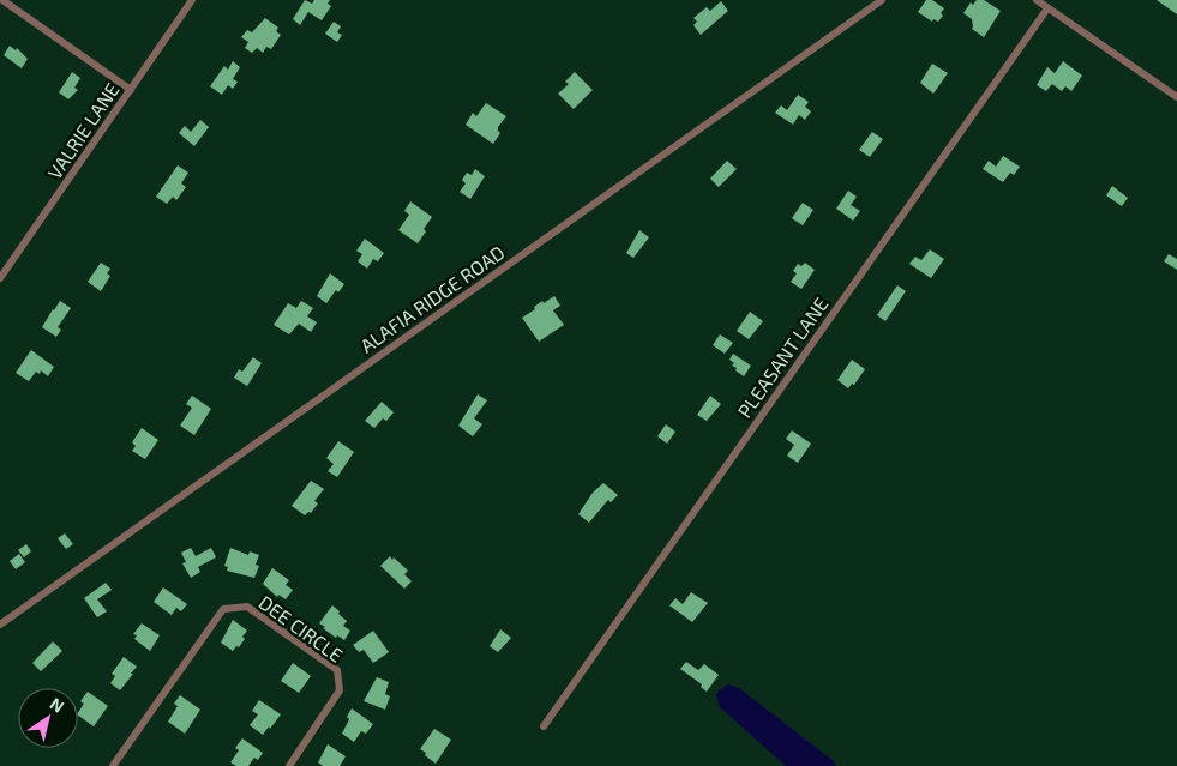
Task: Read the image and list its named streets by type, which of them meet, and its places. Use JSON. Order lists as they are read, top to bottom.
{
  "streets": {
    "street": [
      "VALRIE LANE",
      "ALAFIA RIDGE ROAD",
      "PLEASANT LANE",
      "DEE CIRCLE"
    ]
  },
  "north": "top right"
}
